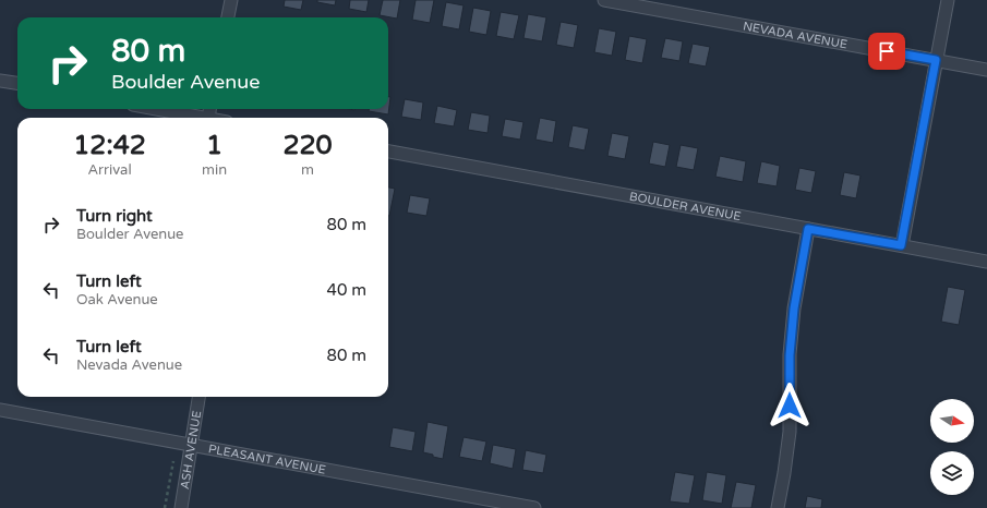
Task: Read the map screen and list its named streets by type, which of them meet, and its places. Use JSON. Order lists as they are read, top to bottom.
{
  "streets": {
    "street": [
      "NEVADA AVENUE",
      "BOULDER AVENUE",
      "ASH AVENUE",
      "PLEASANT AVENUE"
    ]
  },
  "crossings": [
    ["ASH AVENUE", "PLEASANT AVENUE"]
  ],
  "north": "right",
  "page": {
    "turn": ["80 m", "Boulder Avenue"],
    "eta": [
      "12:42",
      "Arrival",
      "1",
      "min",
      "220",
      "m"
    ],
    "list": [
      {
        "name": "Turn right",
        "note": "Boulder Avenue",
        "value": "80 m"
      },
      {
        "name": "Turn left",
        "note": "Oak Avenue",
        "value": "40 m"
      },
      {
        "name": "Turn left",
        "note": "Nevada Avenue",
        "value": "80 m"
      }
    ]
  }
}
